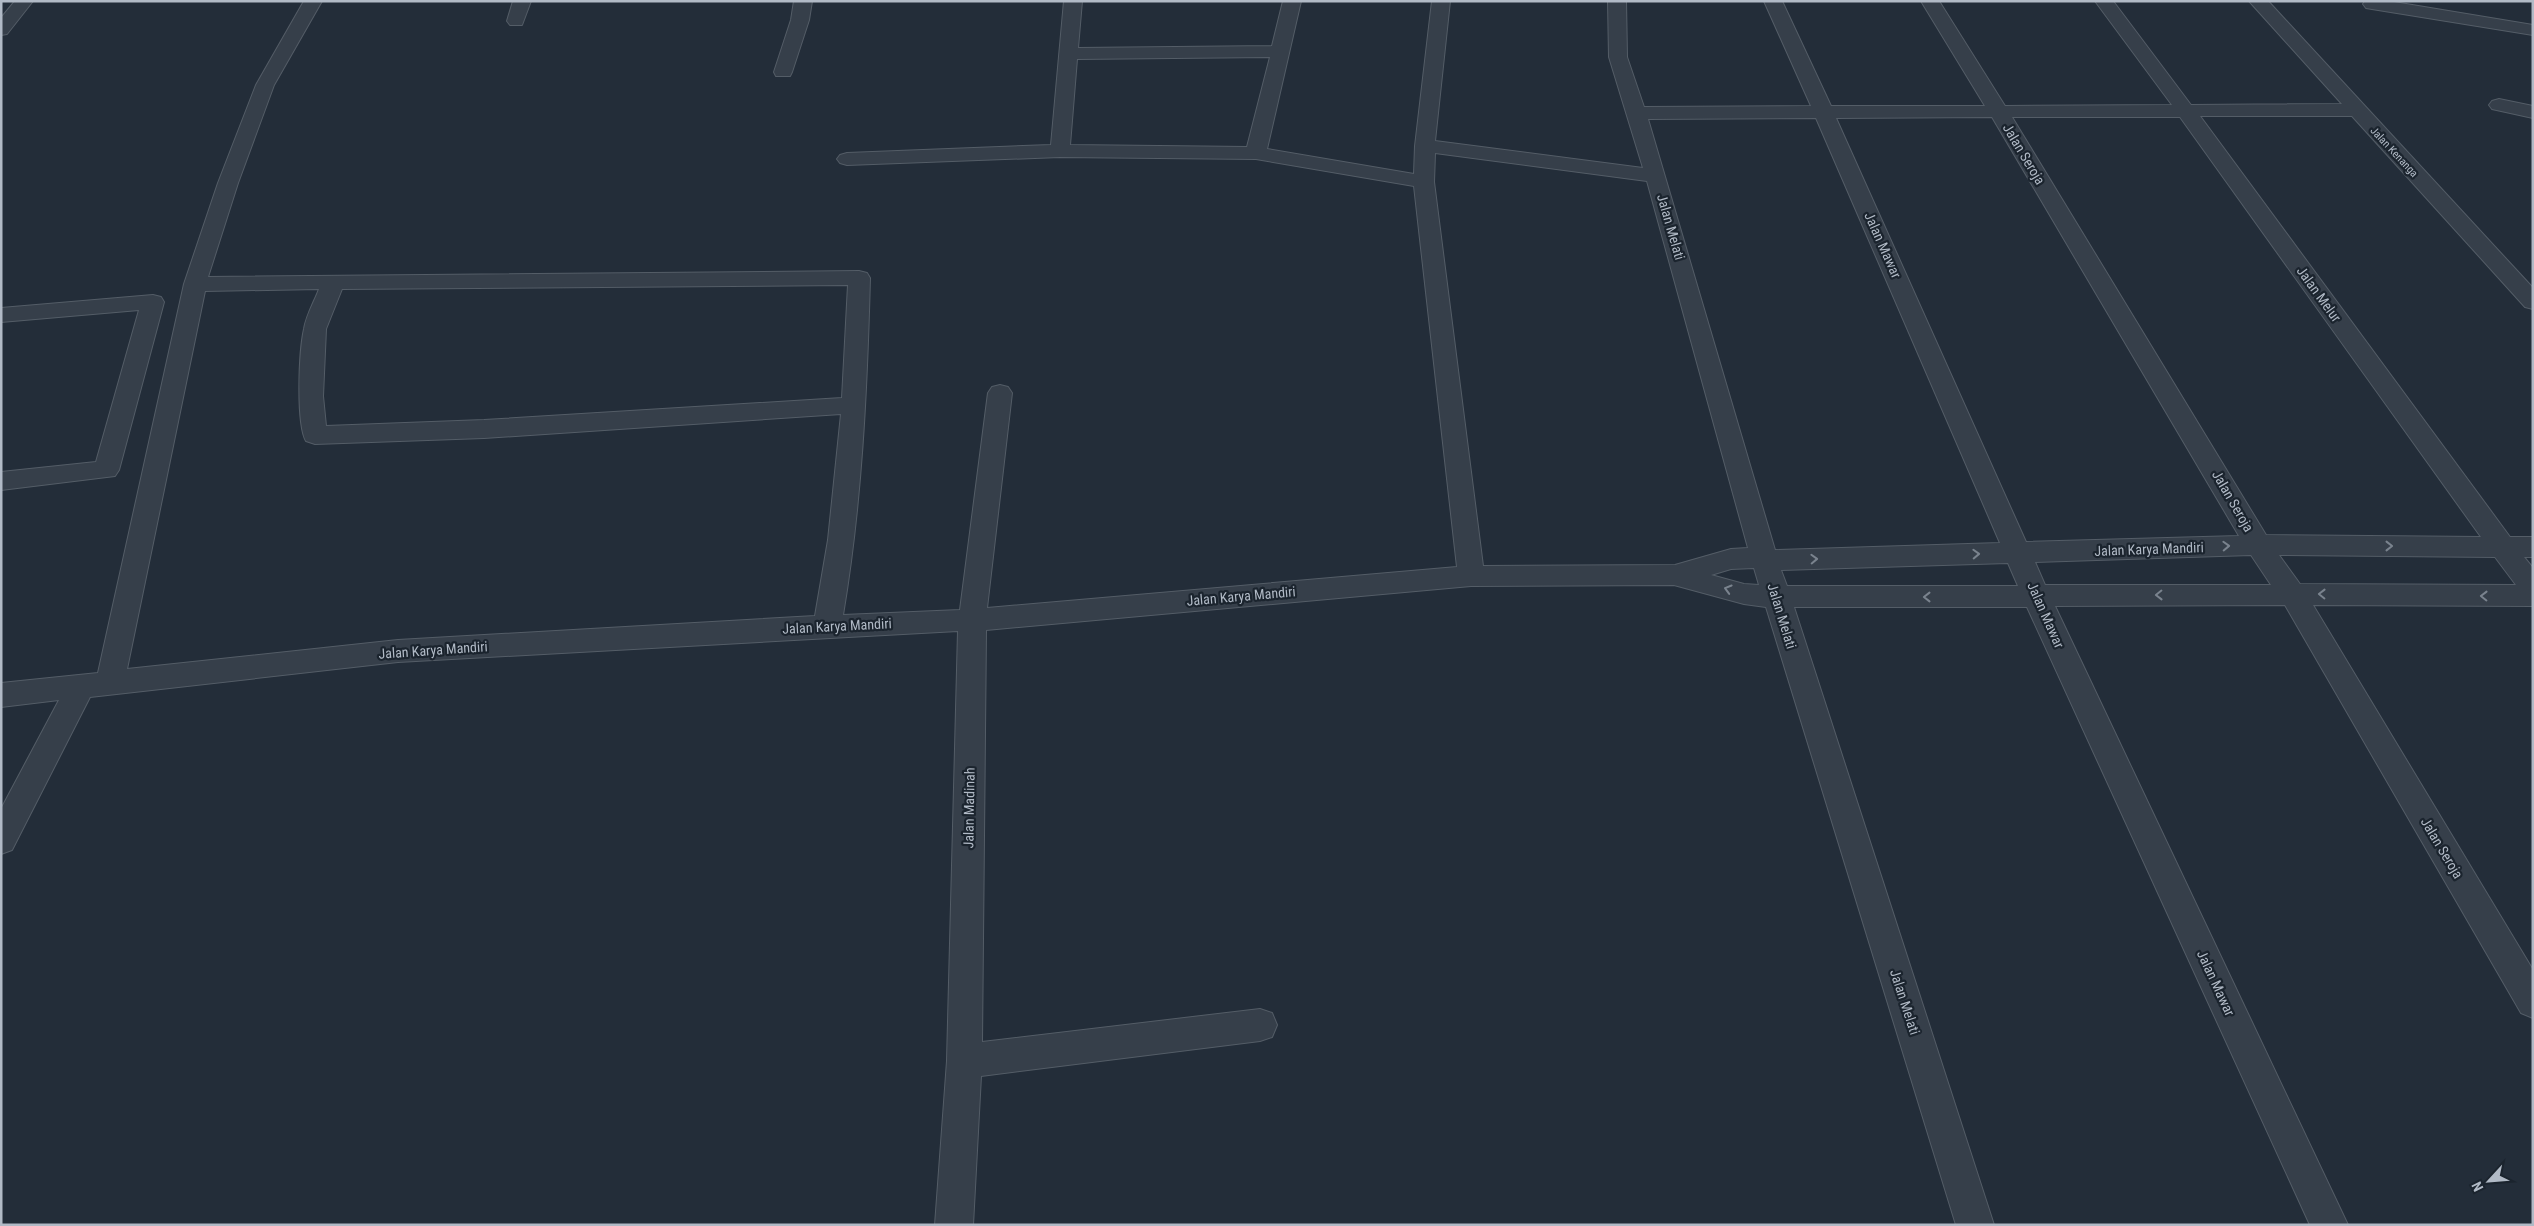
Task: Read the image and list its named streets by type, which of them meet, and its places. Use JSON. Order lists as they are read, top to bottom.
{
  "streets": {
    "street": [
      "Jalan Kenanga",
      "Jalan Seroja",
      "Jalan Melati",
      "Jalan Mawar",
      "Jalan Melur",
      "Jalan Karya Mandiri",
      "Jalan Madinah"
    ]
  },
  "crossings": [
    ["Jalan Seroja", "Jalan Karya Mandiri"],
    ["Jalan Melati", "Jalan Karya Mandiri"],
    ["Jalan Mawar", "Jalan Karya Mandiri"],
    ["Jalan Melur", "Jalan Karya Mandiri"],
    ["Jalan Karya Mandiri", "Jalan Madinah"]
  ],
  "north": "bottom left"
}
